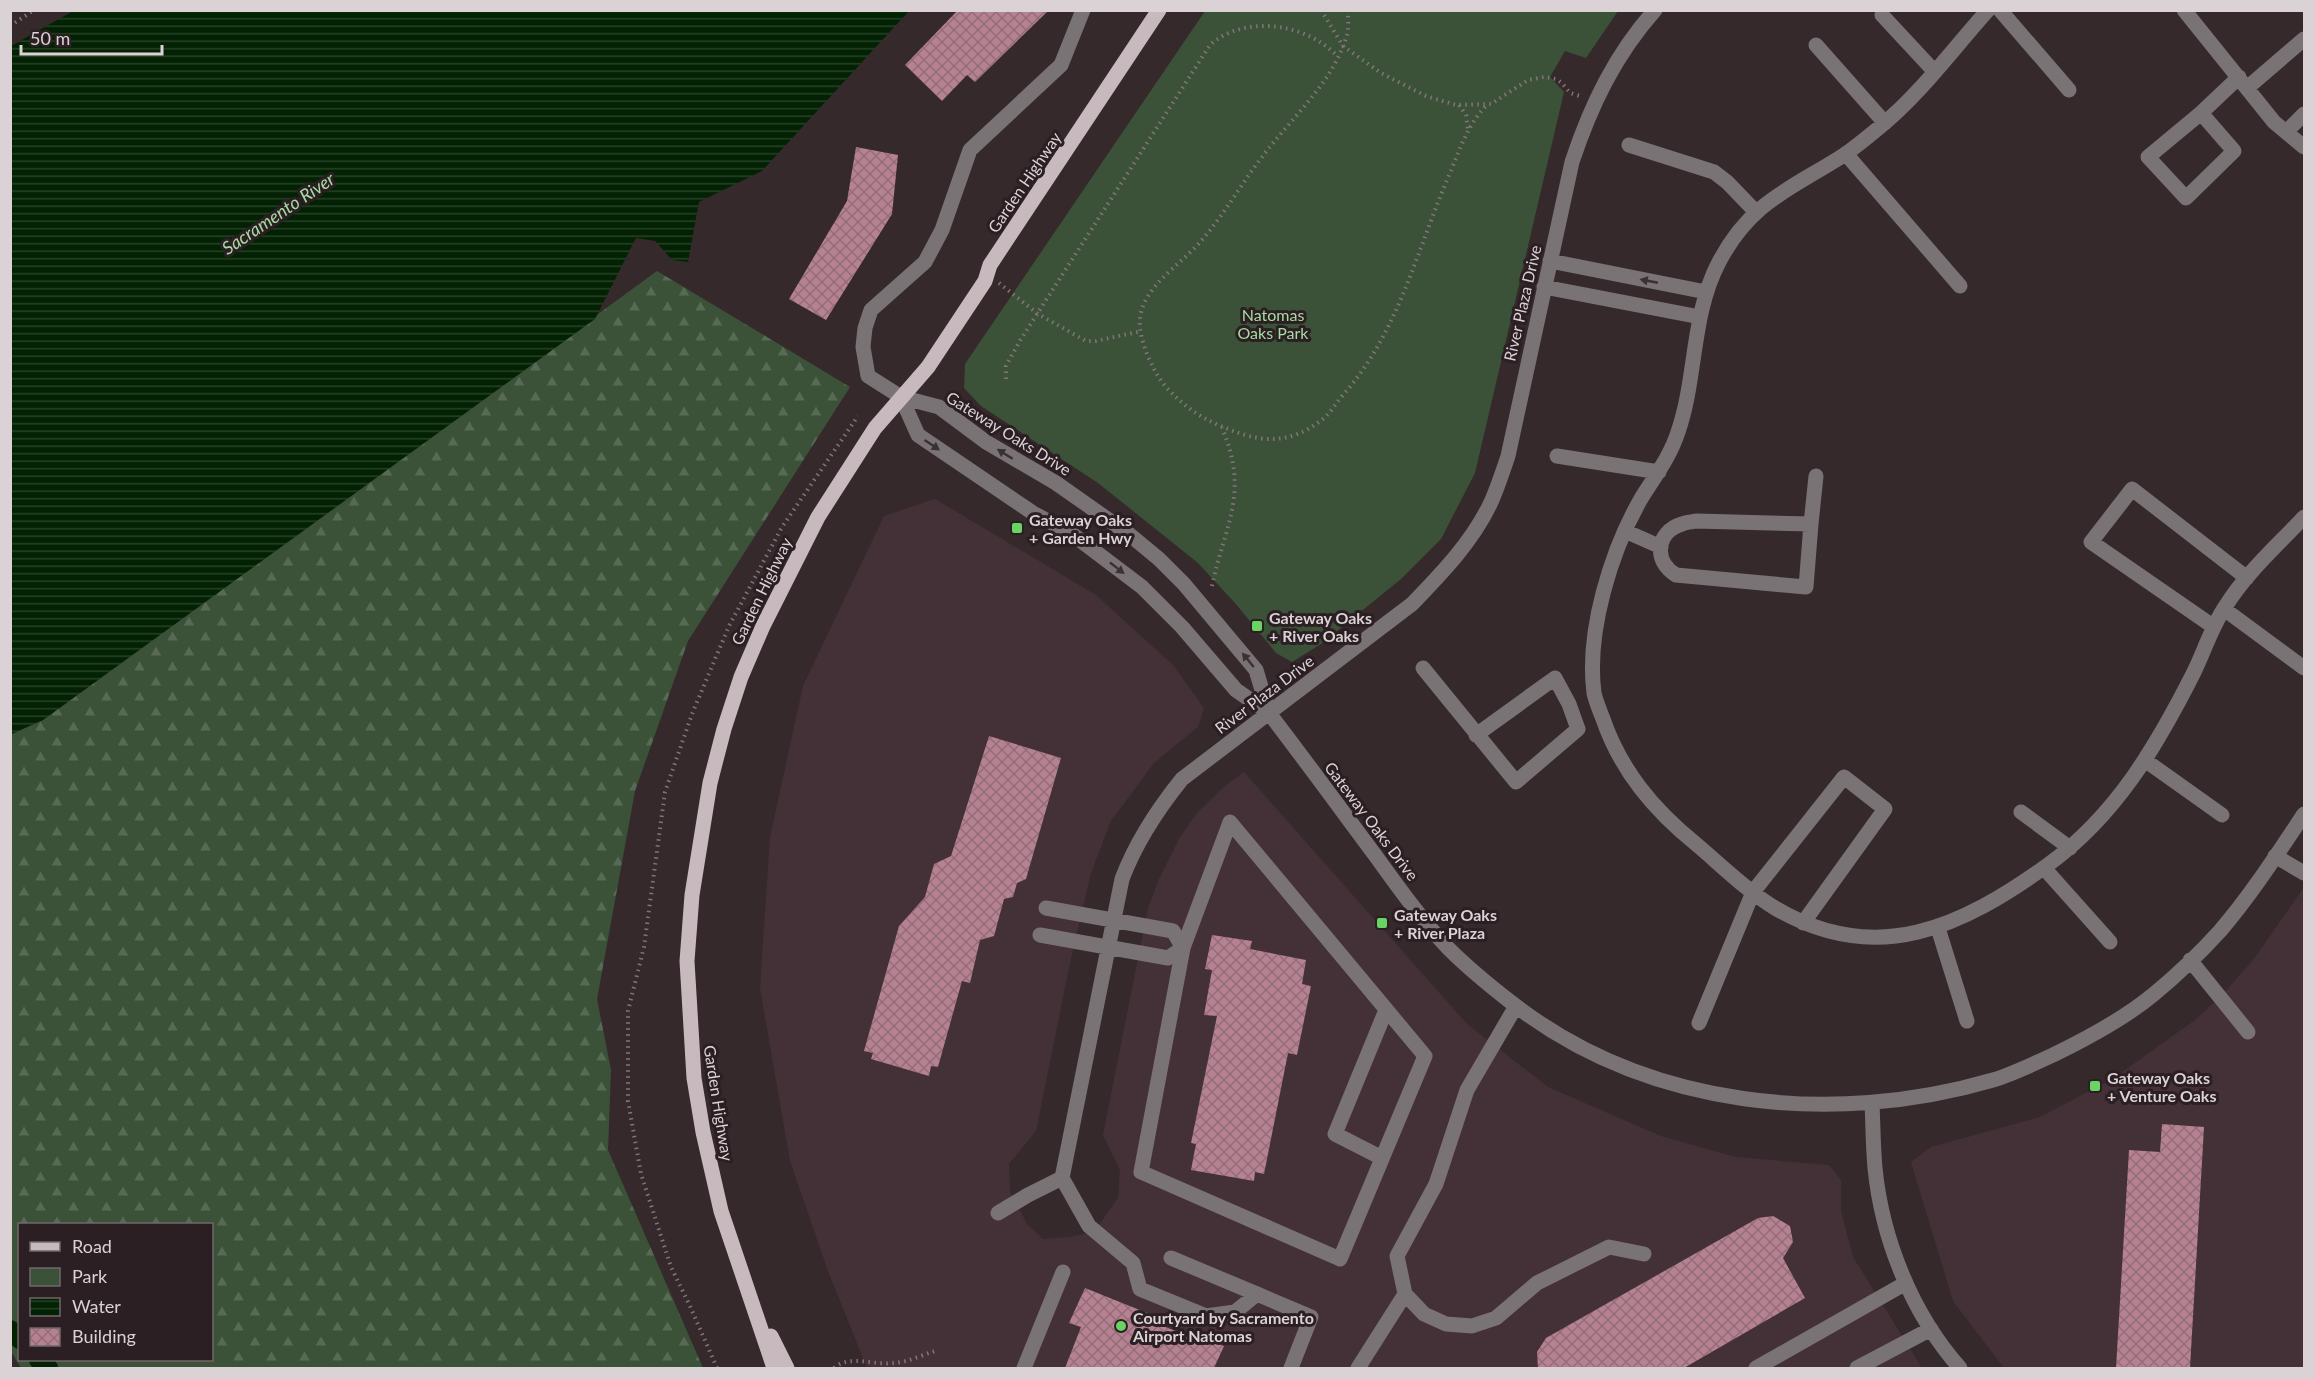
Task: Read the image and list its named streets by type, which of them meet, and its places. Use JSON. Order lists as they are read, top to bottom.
{
  "streets": {
    "main road": ["Garden Highway"],
    "street": ["River Plaza Drive", "Gateway Oaks Drive"]
  },
  "crossings": [
    ["Garden Highway", "Gateway Oaks Drive"],
    ["River Plaza Drive", "Gateway Oaks Drive"]
  ],
  "water": ["Sacramento River"],
  "parks": ["Natomas Oaks Park"],
  "places": {
    "transit": [
      "Gateway Oaks + Garden Hwy",
      "Gateway Oaks + River Oaks",
      "Gateway Oaks + River Plaza",
      "Gateway Oaks + Venture Oaks"
    ],
    "other": ["Courtyard by Sacramento Airport Natomas"]
  },
  "legend": [
    "Road",
    "Park",
    "Water",
    "Building"
  ],
  "scale_bar": "50 m"
}
